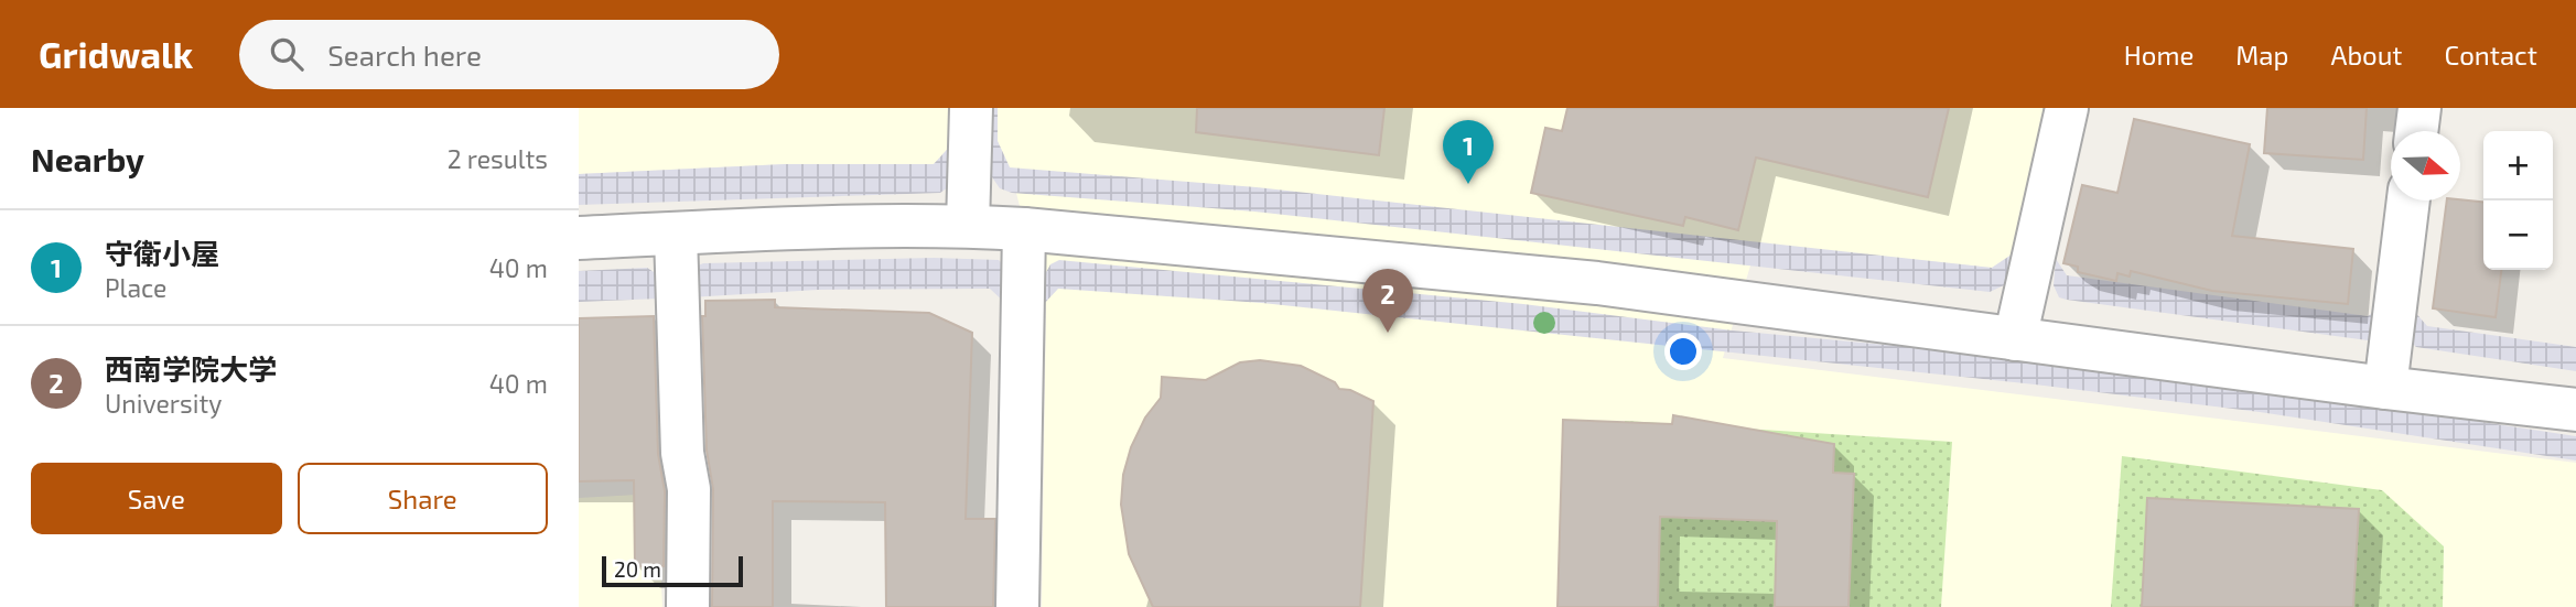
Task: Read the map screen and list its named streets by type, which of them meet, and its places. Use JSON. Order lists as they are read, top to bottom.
{
  "scale_bar": "20 m",
  "north": "right",
  "page": {
    "header": "Gridwalk",
    "search": "Search here",
    "nav": [
      "Home",
      "Map",
      "About",
      "Contact"
    ],
    "heading": ["Nearby", "2 results"],
    "pins": ["1", "2"],
    "map_buttons": ["+", "−"],
    "list": [
      {
        "mark": "1",
        "name": "守衛小屋",
        "note": "Place",
        "value": "40 m"
      },
      {
        "mark": "2",
        "name": "西南学院大学",
        "note": "University",
        "value": "40 m"
      }
    ],
    "buttons": ["Save", "Share"],
    "scale": "20 m"
  }
}
